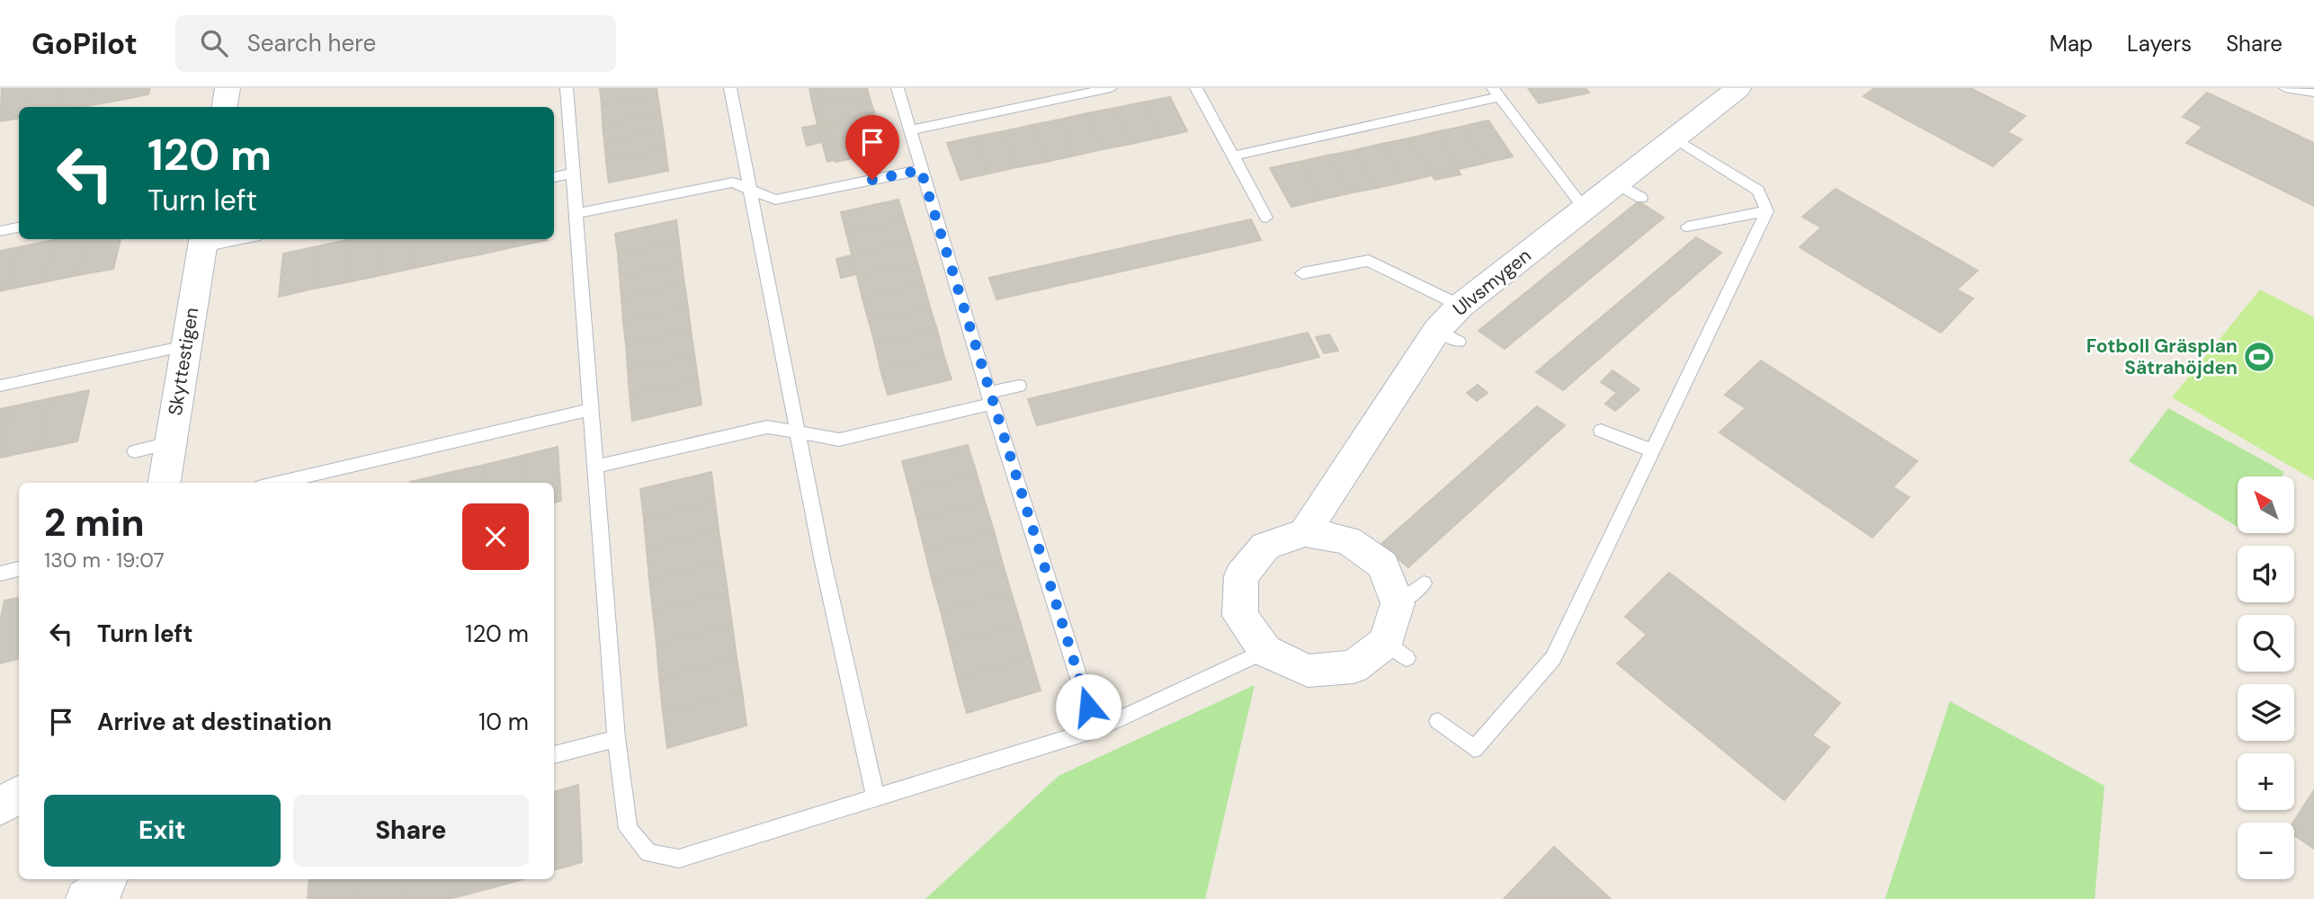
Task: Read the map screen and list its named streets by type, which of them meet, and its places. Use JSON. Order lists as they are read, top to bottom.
{
  "streets": {
    "street": ["Ulvsmygen", "Skyttestigen"]
  },
  "places": {
    "sports": ["Fotboll Gräsplan Sätrahöjden"]
  },
  "north": "top left",
  "page": {
    "header": "GoPilot",
    "search": "Search here",
    "nav": ["Map", "Layers", "Share"],
    "turn": ["120 m", "Turn left"],
    "map_buttons": ["+", "−"],
    "heading": ["2 min", "130 m · 19:07"],
    "list": [
      {
        "name": "Turn left",
        "value": "120 m"
      },
      {
        "name": "Arrive at destination",
        "value": "10 m"
      }
    ],
    "buttons": ["Exit", "Share"]
  }
}
